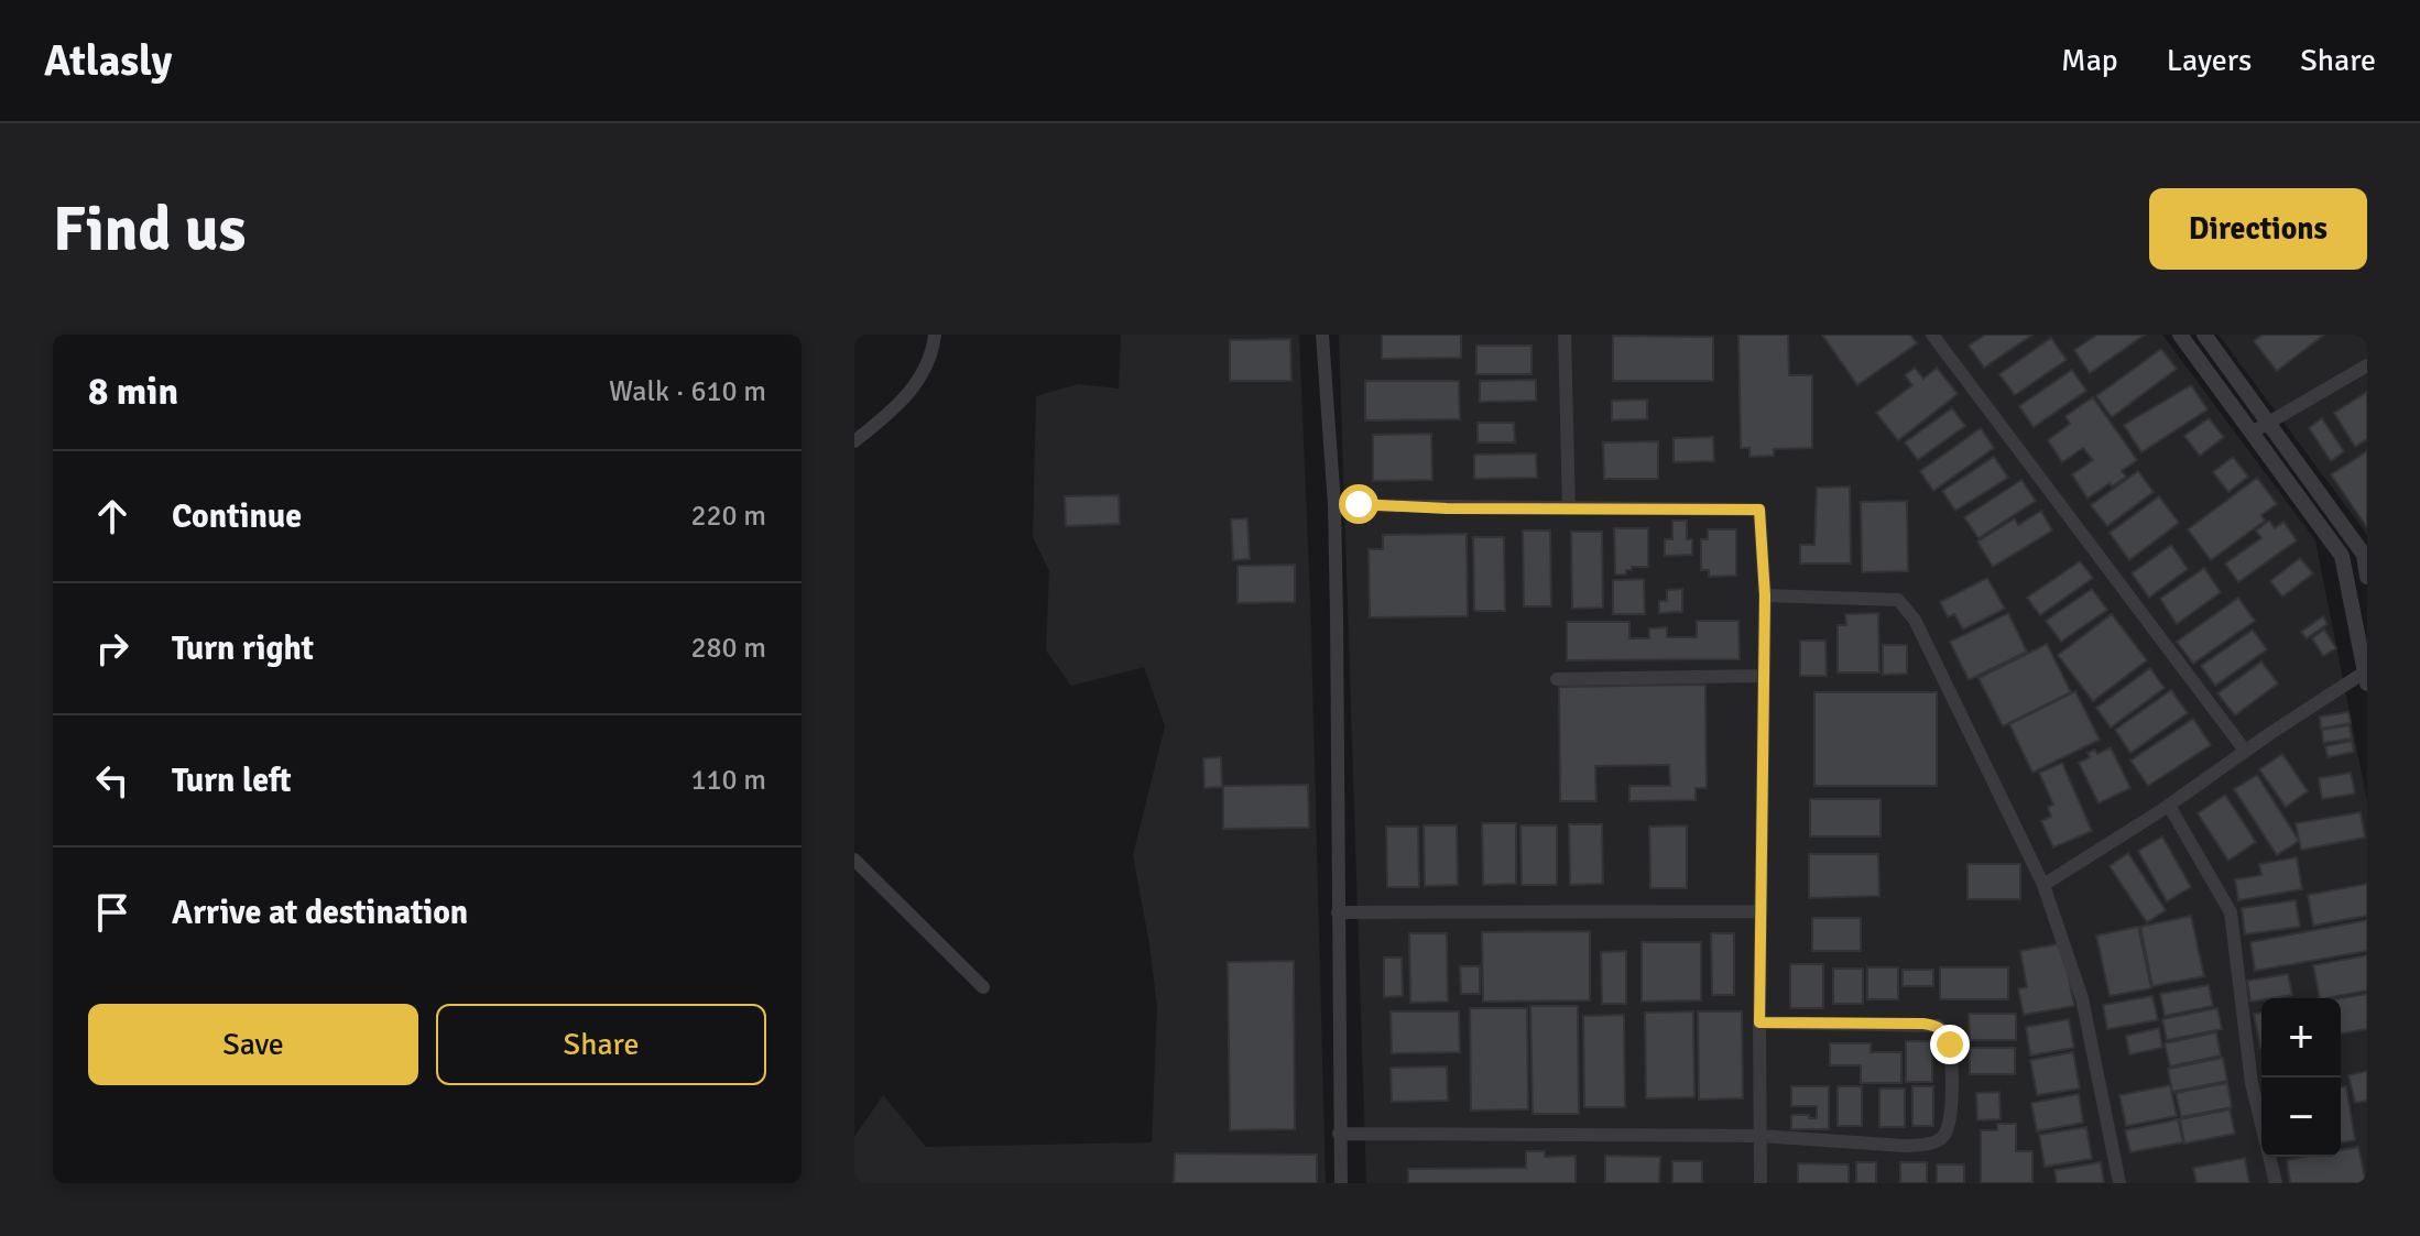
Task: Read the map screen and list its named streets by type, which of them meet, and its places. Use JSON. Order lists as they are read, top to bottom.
{
  "page": {
    "header": "Atlasly",
    "nav": ["Map", "Layers", "Share"],
    "buttons": [
      "Directions",
      ["Save", "Share"]
    ],
    "title": "Find us",
    "heading": ["8 min", "Walk · 610 m"],
    "list": [
      ["Continue", "220 m"],
      ["Turn right", "280 m"],
      ["Turn left", "110 m"],
      "Arrive at destination"
    ],
    "map_buttons": ["+", "−"]
  }
}
